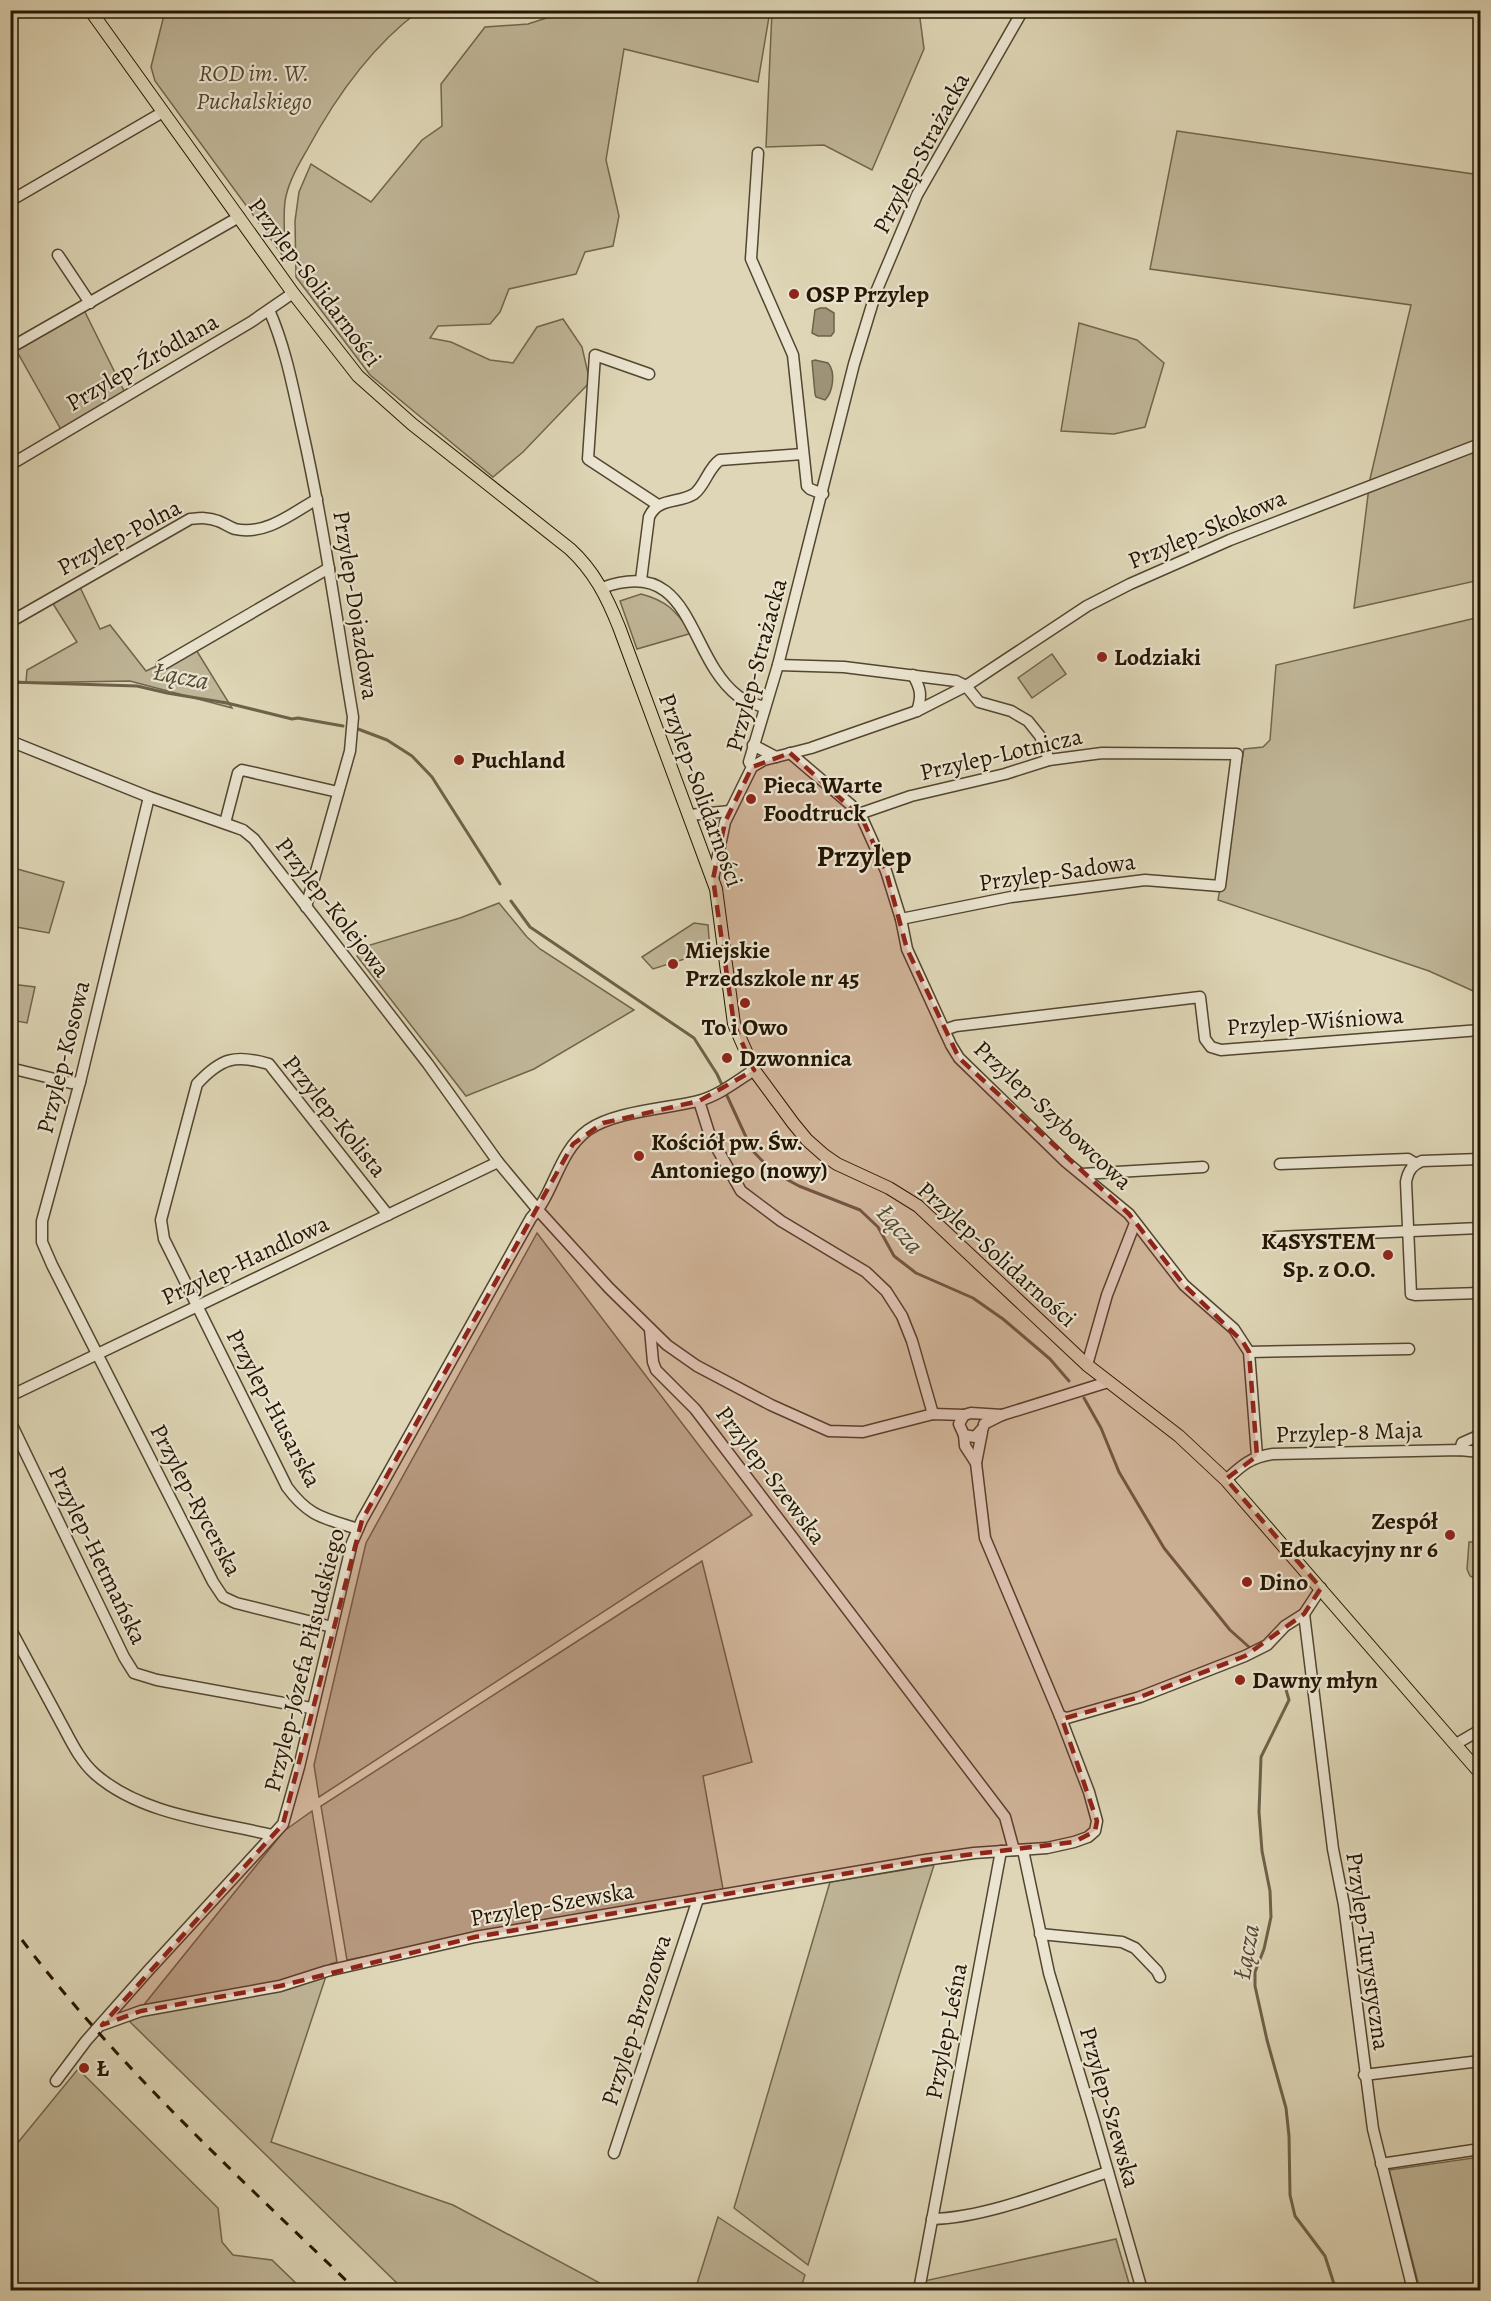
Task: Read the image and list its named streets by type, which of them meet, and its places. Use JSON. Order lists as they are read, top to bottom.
{
  "streets": {
    "main road": ["Przylep-Solidarności"],
    "street": [
      "Przylep-Strażacka",
      "Przylep-Źródlana",
      "Przylep-Skokowa",
      "Przylep-Polna",
      "Przylep-Dojazdowa",
      "Przylep-Lotnicza",
      "Przylep-Sadowa",
      "Przylep-Kolejowa",
      "Przylep-Wiśniowa",
      "Przylep-Kosowa",
      "Przylep-Szybowcowa",
      "Przylep-Kolista",
      "Przylep-Handlowa",
      "Przylep-Husarska",
      "Przylep-8 Maja",
      "Przylep-Szewska",
      "Przylep-Rycerska",
      "Przylep-Hetmańska",
      "Przylep-Józefa Piłsudskiego",
      "Przylep-Turystyczna",
      "Przylep-Brzozowa",
      "Przylep-Leśna"
    ]
  },
  "crossings": [
    ["Przylep-Strażacka", "Przylep-Solidarności"],
    ["Przylep-Strażacka", "Przylep-Skokowa"],
    ["Przylep-Solidarności", "Przylep-Źródlana"],
    ["Przylep-Solidarności", "Przylep-Szybowcowa"],
    ["Przylep-Solidarności", "Przylep-8 Maja"],
    ["Przylep-Solidarności", "Przylep-Józefa Piłsudskiego"],
    ["Przylep-Źródlana", "Przylep-Dojazdowa"],
    ["Przylep-Skokowa", "Przylep-Szybowcowa"],
    ["Przylep-Polna", "Przylep-Dojazdowa"],
    ["Przylep-Dojazdowa", "Przylep-Kolejowa"],
    ["Przylep-Lotnicza", "Przylep-Sadowa"],
    ["Przylep-Lotnicza", "Przylep-Szybowcowa"],
    ["Przylep-Sadowa", "Przylep-Szybowcowa"],
    ["Przylep-Kolejowa", "Przylep-Kosowa"],
    ["Przylep-Kolejowa", "Przylep-Handlowa"],
    ["Przylep-Kolejowa", "Przylep-Szewska"],
    ["Przylep-Kolejowa", "Przylep-Józefa Piłsudskiego"],
    ["Przylep-Wiśniowa", "Przylep-Szybowcowa"],
    ["Przylep-Kosowa", "Przylep-Handlowa"],
    ["Przylep-Kosowa", "Przylep-Rycerska"],
    ["Przylep-Kolista", "Przylep-Handlowa"],
    ["Przylep-Kolista", "Przylep-Husarska"],
    ["Przylep-Handlowa", "Przylep-Husarska"],
    ["Przylep-Handlowa", "Przylep-Rycerska"],
    ["Przylep-Husarska", "Przylep-Józefa Piłsudskiego"],
    ["Przylep-Szewska", "Przylep-Józefa Piłsudskiego"],
    ["Przylep-Szewska", "Przylep-Brzozowa"],
    ["Przylep-Szewska", "Przylep-Leśna"],
    ["Przylep-Rycerska", "Przylep-Józefa Piłsudskiego"],
    ["Przylep-Hetmańska", "Przylep-Józefa Piłsudskiego"]
  ],
  "districts": ["Przylep"],
  "water": ["Łącza"],
  "parks": ["ROD im. W. Puchalskiego"],
  "places": [
    "OSP Przylep",
    "Lodziaki",
    "Puchland",
    "Pieca Warte Foodtruck",
    "Miejskie Przedszkole nr 45",
    "To i Owo",
    "Dzwonnica",
    "Kościół pw. Św. Antoniego (nowy)",
    "K4SYSTEM Sp. z O.O.",
    "Zespół Edukacyjny nr 6",
    "Dino",
    "Dawny młyn",
    "Ł"
  ]
}
